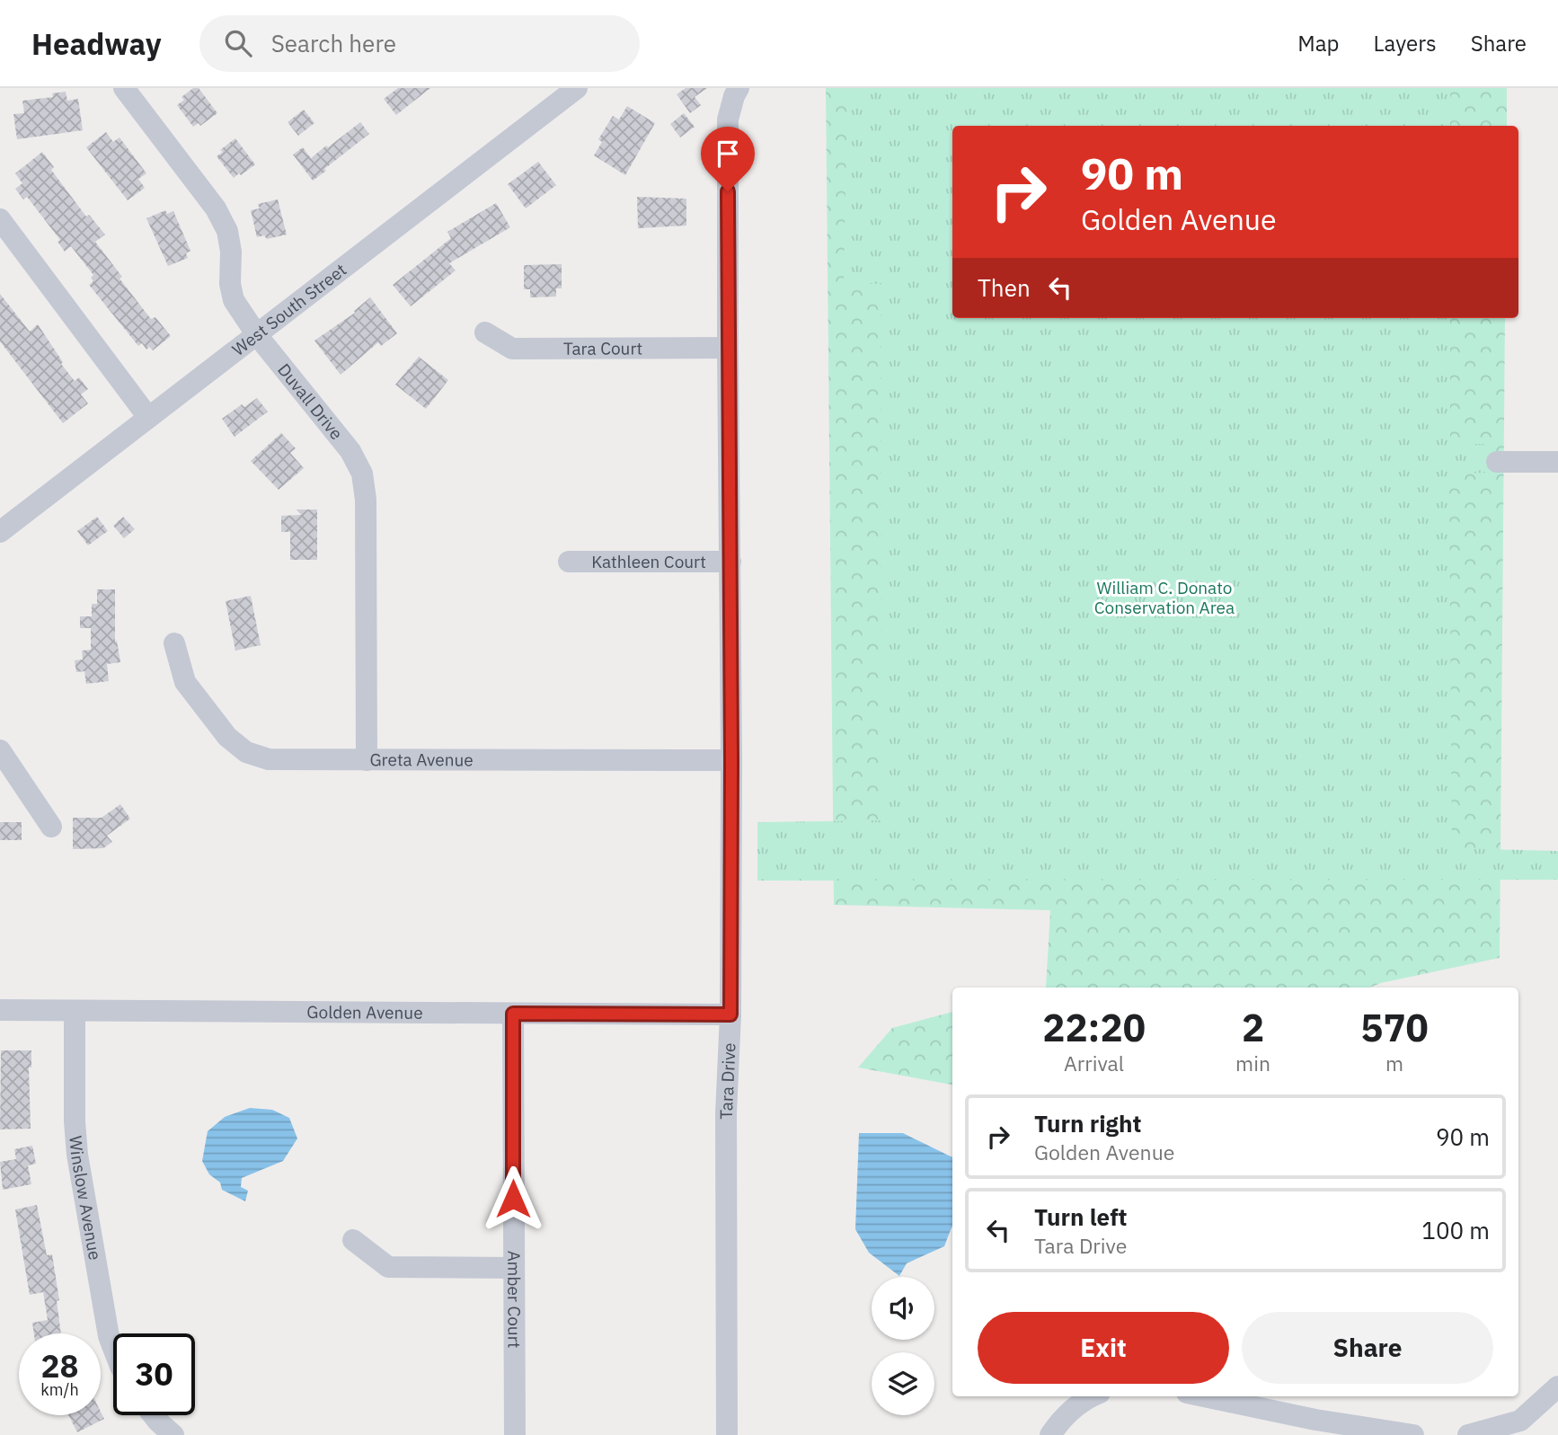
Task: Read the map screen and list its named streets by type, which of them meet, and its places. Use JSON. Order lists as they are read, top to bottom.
{
  "streets": {
    "street": [
      "West South Street",
      "Tara Court",
      "Duvall Drive",
      "Kathleen Court",
      "Greta Avenue",
      "Golden Avenue",
      "Tara Drive",
      "Winslow Avenue",
      "Amber Court"
    ]
  },
  "crossings": [
    ["West South Street", "Duvall Drive"],
    ["Tara Court", "Tara Drive"],
    ["Duvall Drive", "Greta Avenue"],
    ["Kathleen Court", "Tara Drive"],
    ["Greta Avenue", "Tara Drive"],
    ["Golden Avenue", "Tara Drive"],
    ["Golden Avenue", "Winslow Avenue"],
    ["Golden Avenue", "Amber Court"]
  ],
  "parks": ["William C. Donato Conservation Area"],
  "page": {
    "header": "Headway",
    "search": "Search here",
    "nav": ["Map", "Layers", "Share"],
    "turn": ["90 m", "Golden Avenue"],
    "then": "Then",
    "eta": [
      "22:20",
      "Arrival",
      "2",
      "min",
      "570",
      "m"
    ],
    "list": [
      {
        "name": "Turn right",
        "note": "Golden Avenue",
        "value": "90 m"
      },
      {
        "name": "Turn left",
        "note": "Tara Drive",
        "value": "100 m"
      }
    ],
    "buttons": ["Exit", "Share"],
    "speed": "28 km/h",
    "limit": "30"
  }
}
